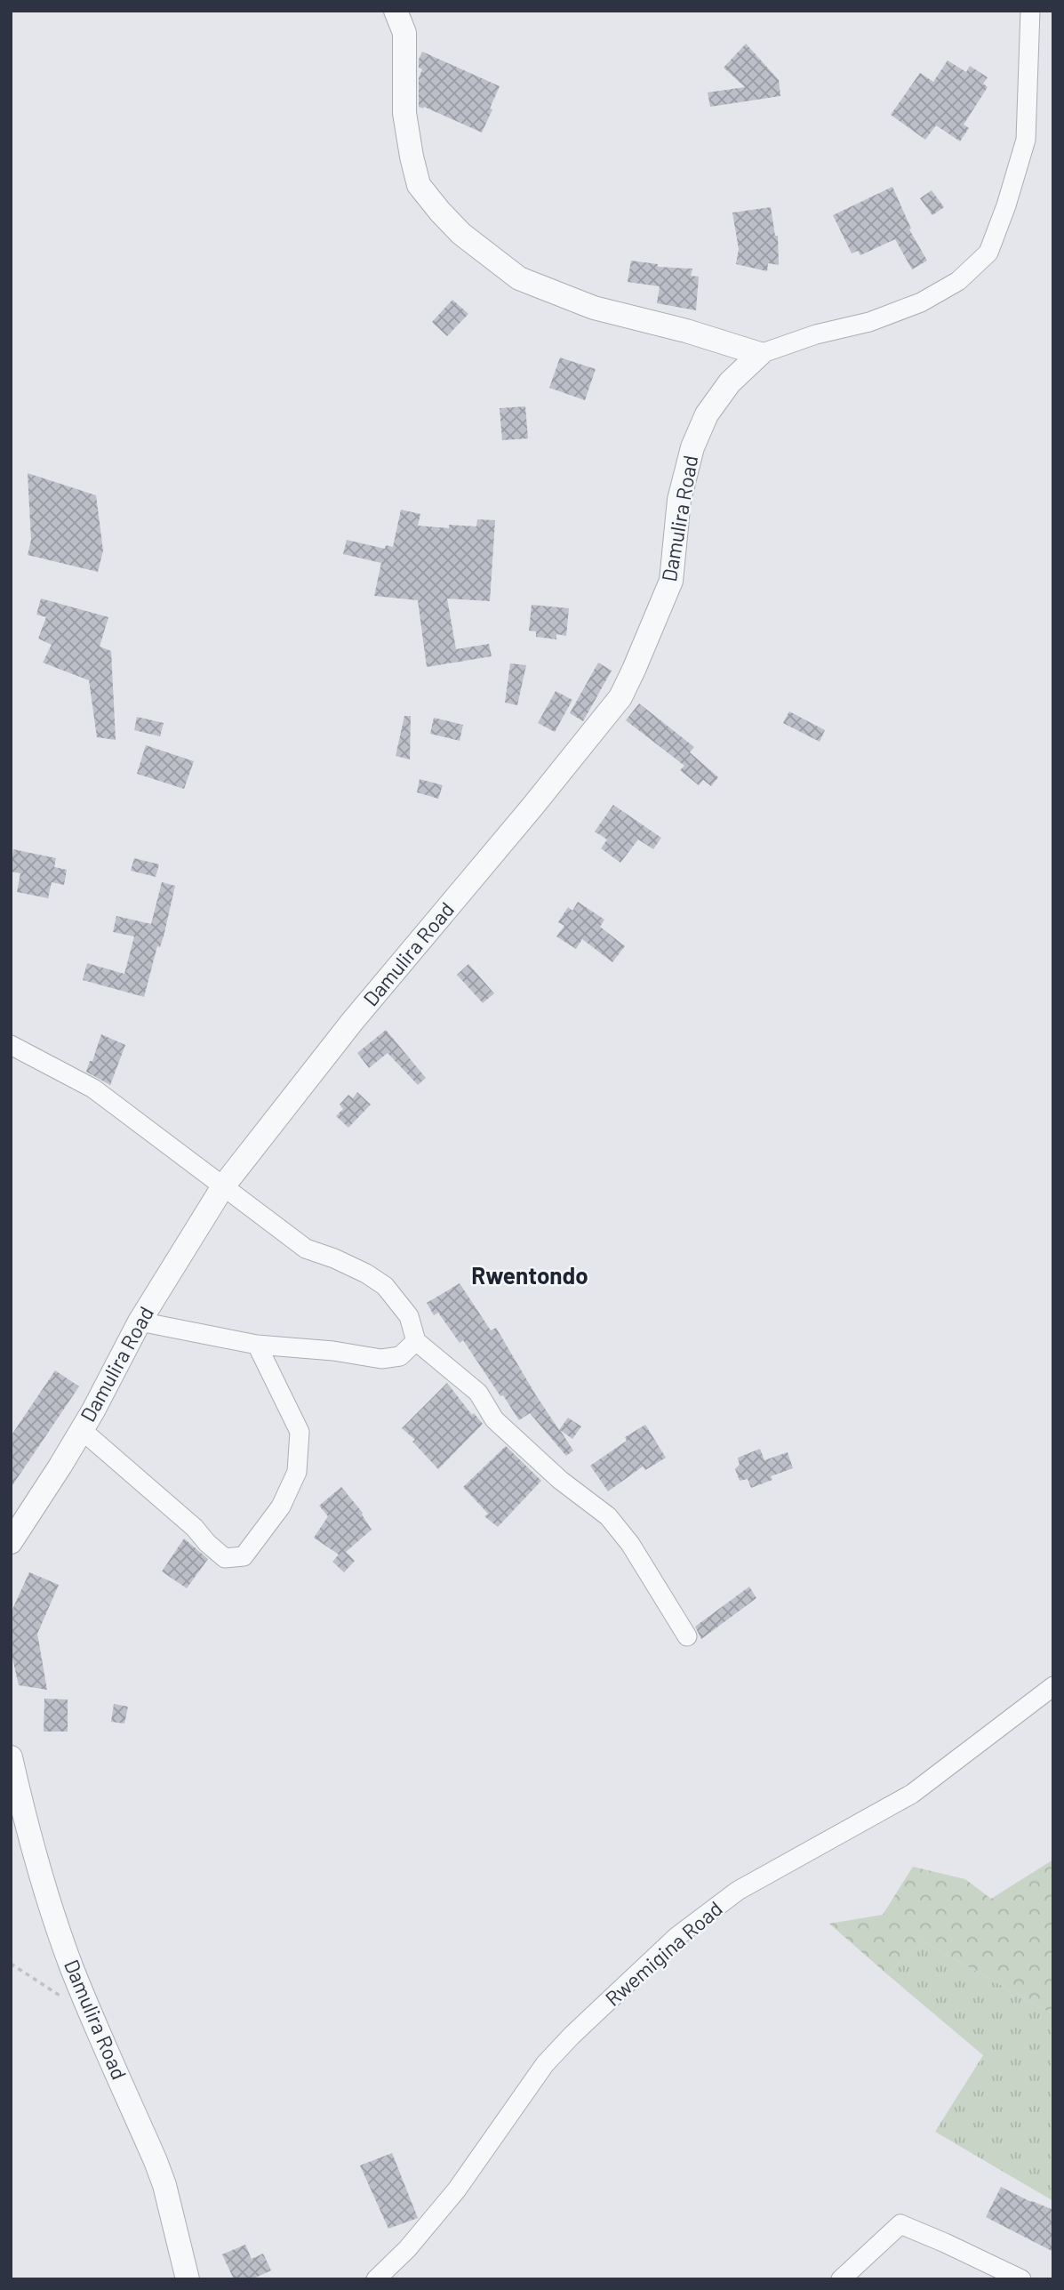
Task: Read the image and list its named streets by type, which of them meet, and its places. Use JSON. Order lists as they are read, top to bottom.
{
  "streets": {
    "street": ["Damulira Road", "Rwemigina Road"]
  },
  "districts": ["Rwentondo"]
}
